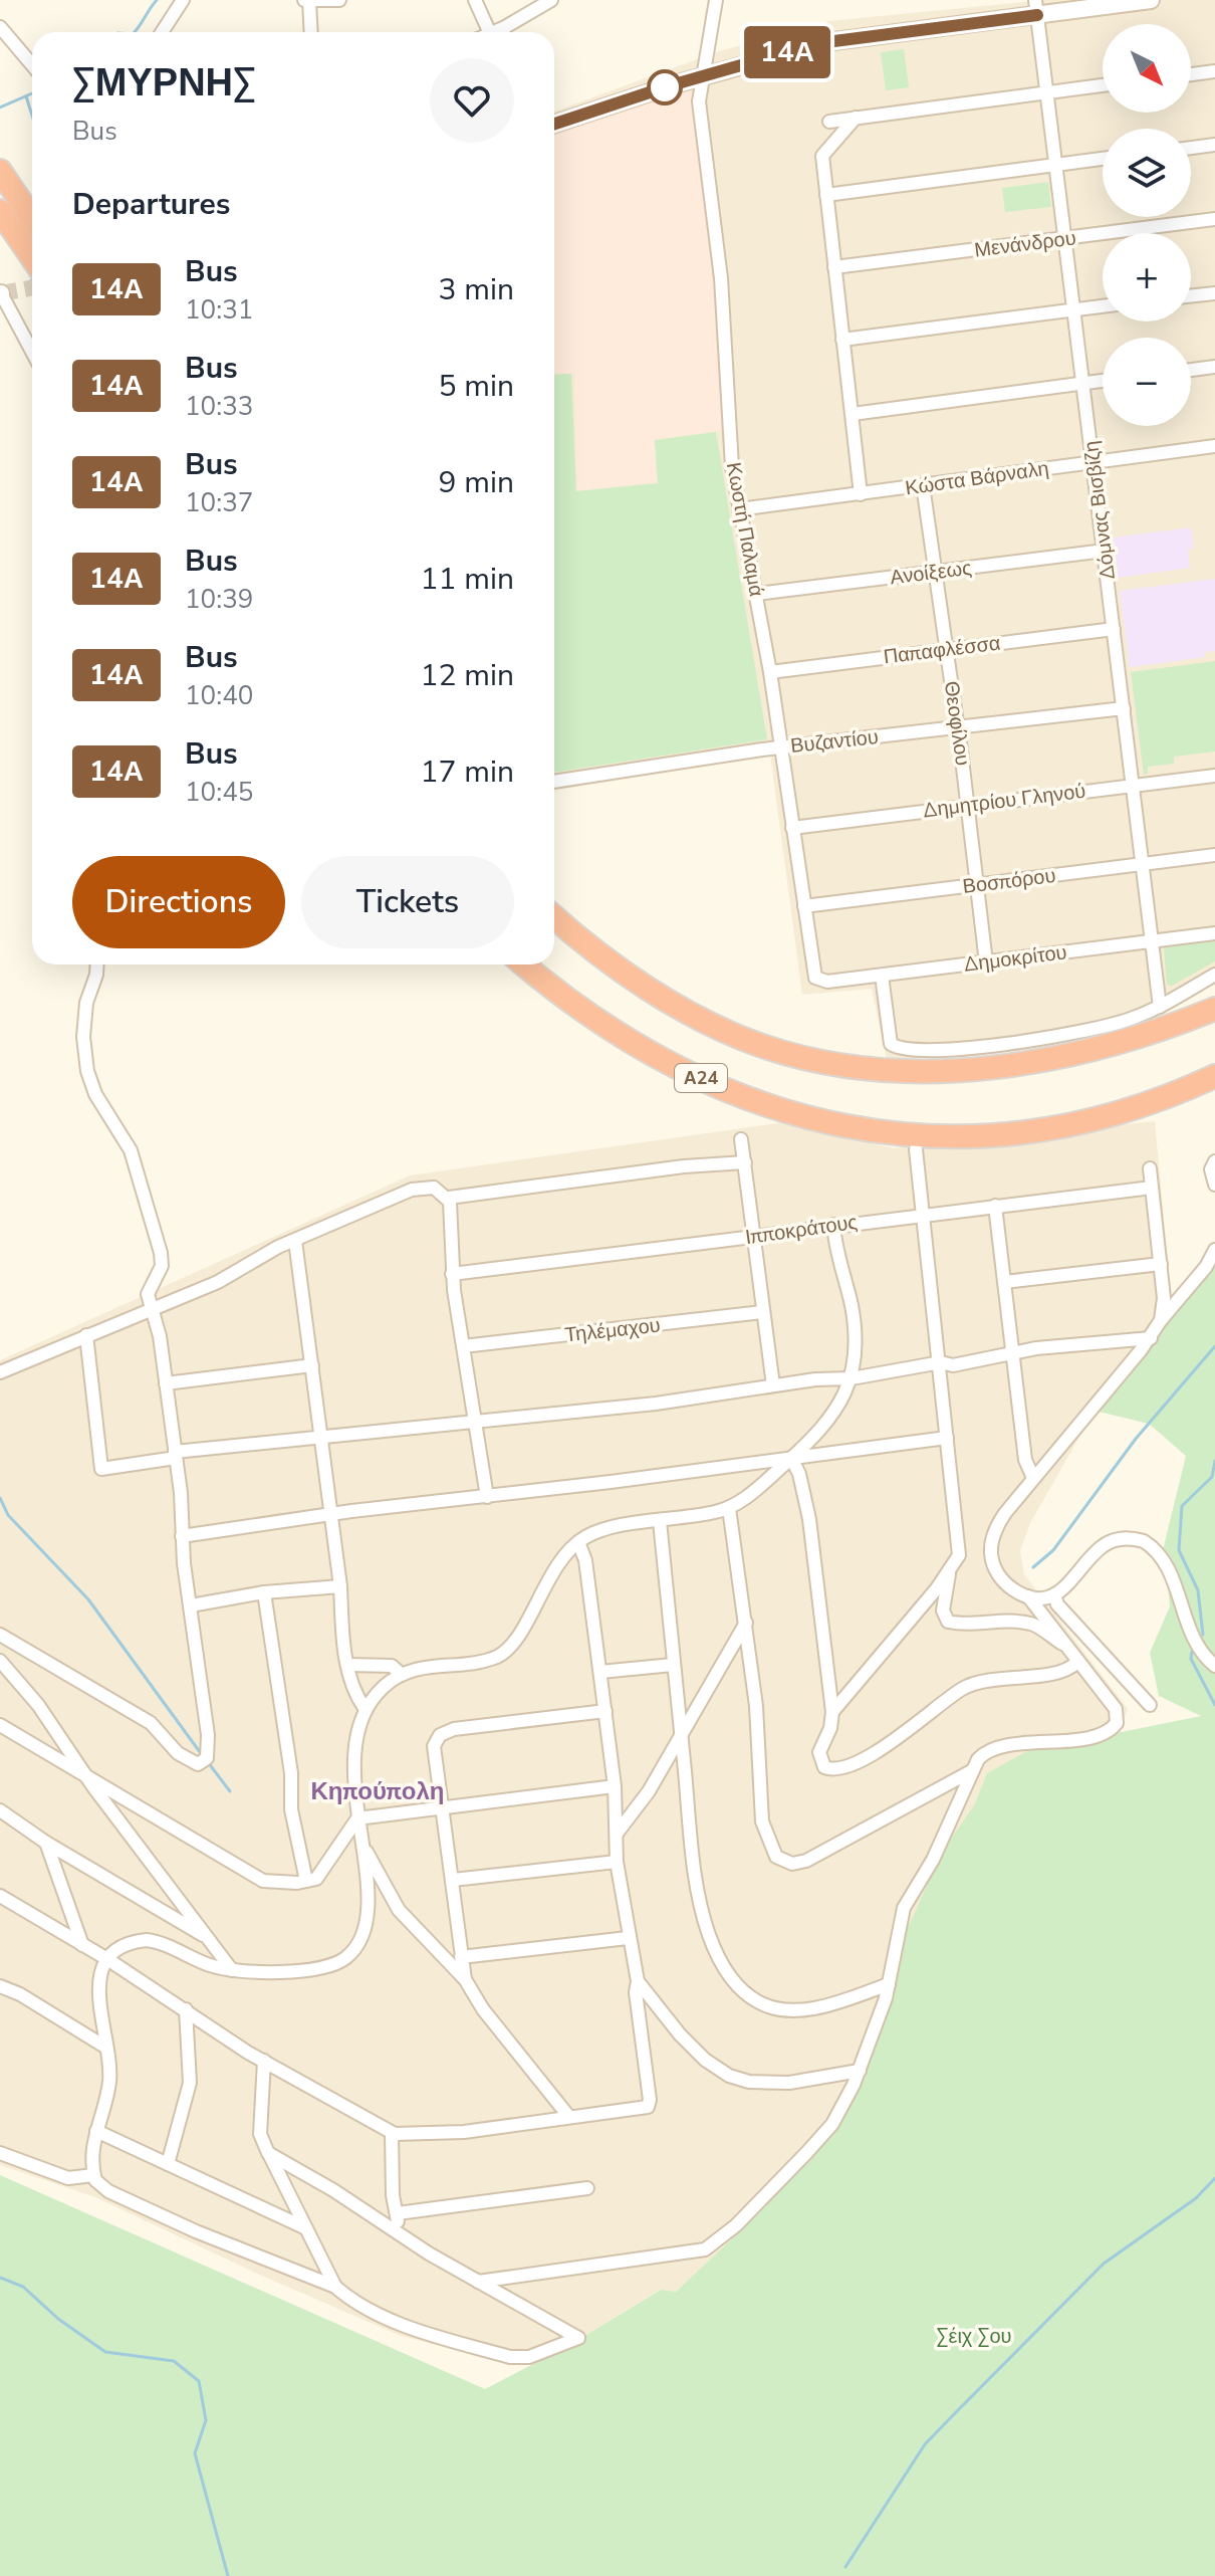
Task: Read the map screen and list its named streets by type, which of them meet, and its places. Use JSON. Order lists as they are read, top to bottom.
{
  "streets": {
    "highway": ["Α24"],
    "street": [
      "Μενάνδρου",
      "Κώστα Βάρναλη",
      "Δόμνας Βισβίζη",
      "Κωστή Παλαμά",
      "Ανοίξεως",
      "Παπαφλέσσα",
      "Θεοφίλου",
      "Βυζαντίου",
      "Δημητρίου Γληνού",
      "Βοσπόρου",
      "Δημοκρίτου",
      "Ιπποκράτους",
      "Τηλέμαχου"
    ]
  },
  "crossings": [
    ["Μενάνδρου", "Δόμνας Βισβίζη"],
    ["Κώστα Βάρναλη", "Δόμνας Βισβίζη"],
    ["Κώστα Βάρναλη", "Κωστή Παλαμά"],
    ["Κώστα Βάρναλη", "Θεοφίλου"],
    ["Δόμνας Βισβίζη", "Ανοίξεως"],
    ["Δόμνας Βισβίζη", "Παπαφλέσσα"],
    ["Δόμνας Βισβίζη", "Βυζαντίου"],
    ["Δόμνας Βισβίζη", "Δημητρίου Γληνού"],
    ["Δόμνας Βισβίζη", "Βοσπόρου"],
    ["Δόμνας Βισβίζη", "Δημοκρίτου"],
    ["Κωστή Παλαμά", "Ανοίξεως"],
    ["Κωστή Παλαμά", "Παπαφλέσσα"],
    ["Κωστή Παλαμά", "Βυζαντίου"],
    ["Κωστή Παλαμά", "Δημητρίου Γληνού"],
    ["Κωστή Παλαμά", "Βοσπόρου"],
    ["Κωστή Παλαμά", "Δημοκρίτου"],
    ["Ανοίξεως", "Θεοφίλου"],
    ["Παπαφλέσσα", "Θεοφίλου"],
    ["Θεοφίλου", "Βυζαντίου"],
    ["Θεοφίλου", "Δημητρίου Γληνού"],
    ["Θεοφίλου", "Βοσπόρου"],
    ["Θεοφίλου", "Δημοκρίτου"]
  ],
  "districts": ["Κηπούπολη"],
  "parks": ["Σέιχ Σου"],
  "lines": ["bus line 14Α"],
  "north": "bottom right",
  "page": {
    "on_map": "14Α",
    "map_buttons": ["+", "−"],
    "heading": [
      ["ΣΜΥΡΝΗΣ", "Bus"],
      "Departures"
    ],
    "list": [
      {
        "mark": "14Α",
        "name": "Bus",
        "note": "10:31",
        "value": "3 min"
      },
      {
        "mark": "14Α",
        "name": "Bus",
        "note": "10:33",
        "value": "5 min"
      },
      {
        "mark": "14Α",
        "name": "Bus",
        "note": "10:37",
        "value": "9 min"
      },
      {
        "mark": "14Α",
        "name": "Bus",
        "note": "10:39",
        "value": "11 min"
      },
      {
        "mark": "14Α",
        "name": "Bus",
        "note": "10:40",
        "value": "12 min"
      },
      {
        "mark": "14Α",
        "name": "Bus",
        "note": "10:45",
        "value": "17 min"
      }
    ],
    "buttons": ["Directions", "Tickets"]
  }
}
